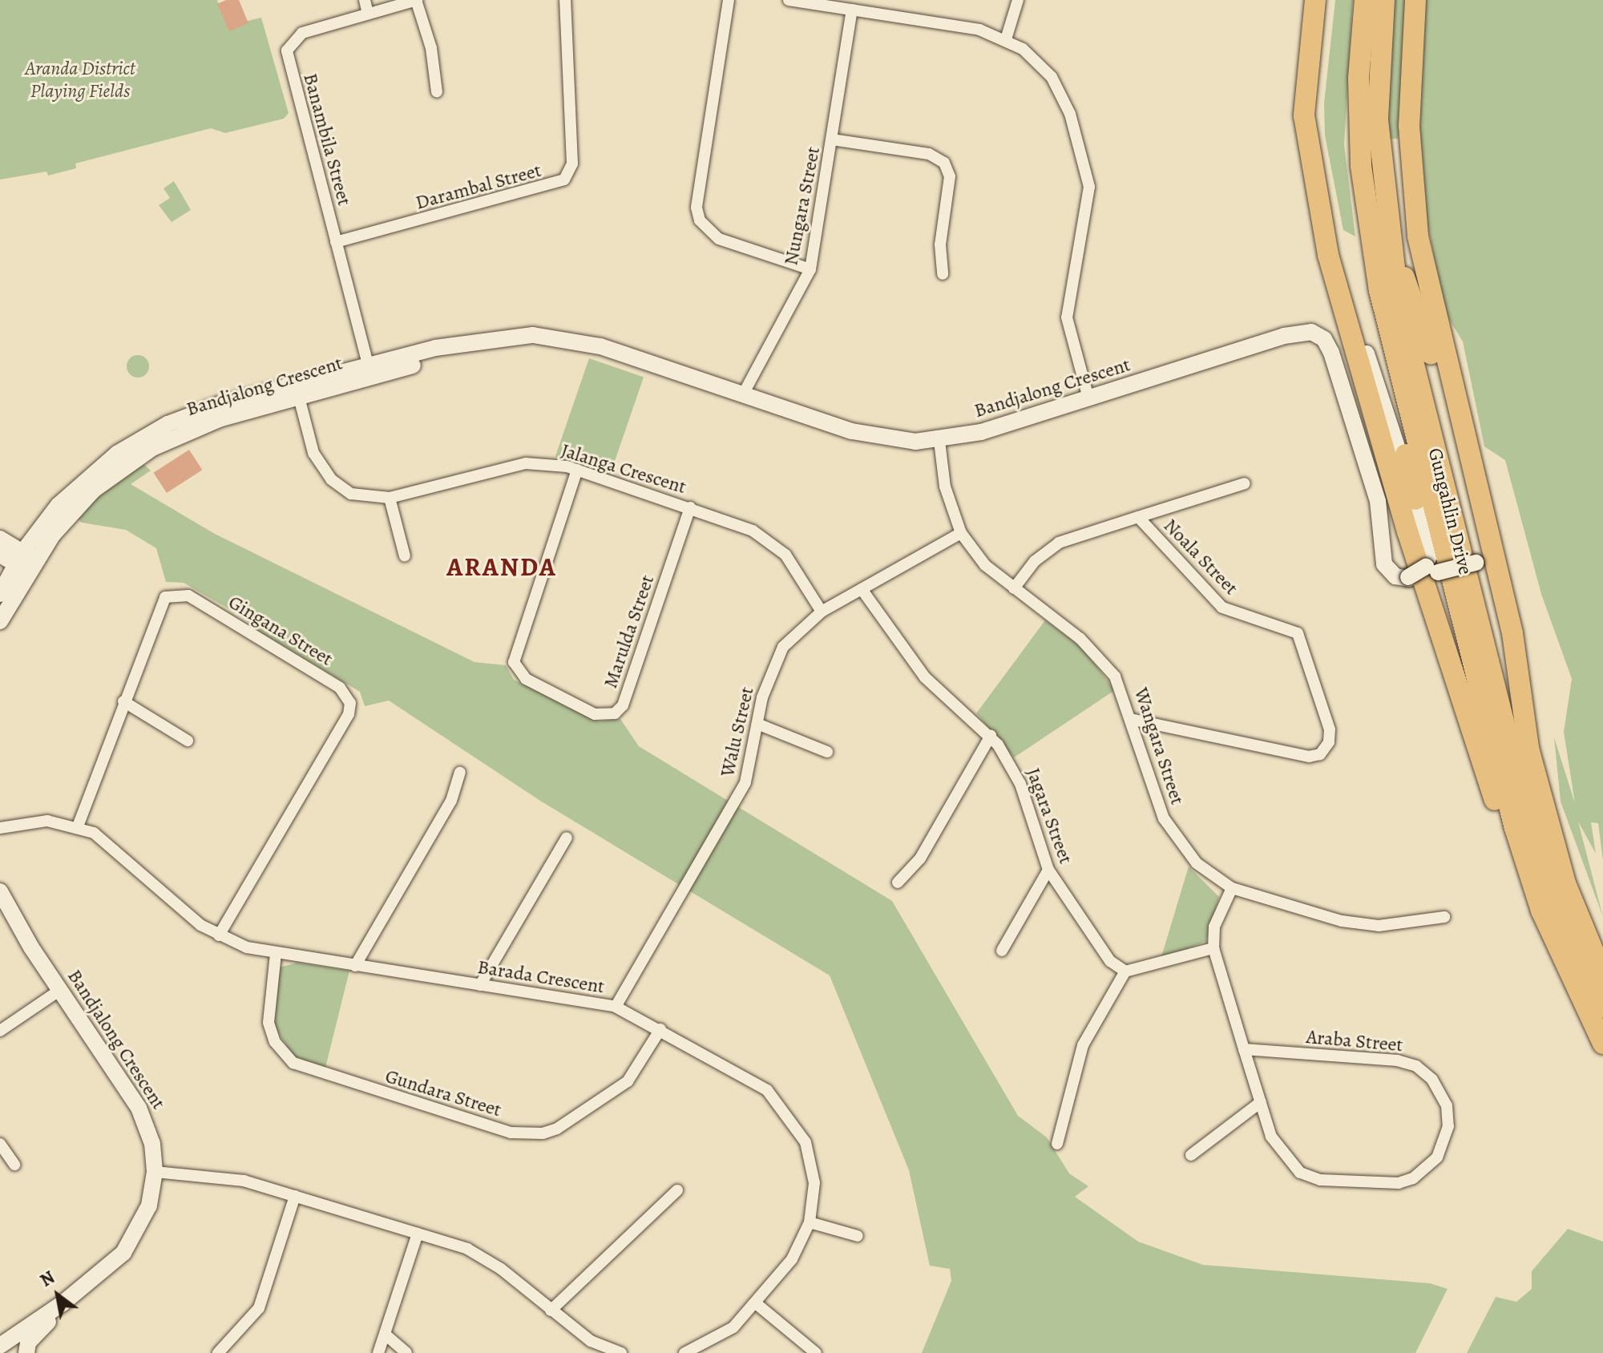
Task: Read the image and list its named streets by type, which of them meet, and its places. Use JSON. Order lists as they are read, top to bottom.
{
  "streets": {
    "highway": ["Gungahlin Drive"],
    "street": [
      "Banambila Street",
      "Darambal Street",
      "Nungara Street",
      "Bandjalong Crescent",
      "Jalanga Crescent",
      "Noala Street",
      "Gingana Street",
      "Marulda Street",
      "Walu Street",
      "Wangara Street",
      "Jagara Street",
      "Barada Crescent",
      "Araba Street",
      "Gundara Street"
    ]
  },
  "crossings": [
    ["Banambila Street", "Darambal Street"],
    ["Banambila Street", "Bandjalong Crescent"],
    ["Nungara Street", "Bandjalong Crescent"],
    ["Bandjalong Crescent", "Jalanga Crescent"],
    ["Bandjalong Crescent", "Wangara Street"],
    ["Jalanga Crescent", "Marulda Street"],
    ["Jalanga Crescent", "Walu Street"],
    ["Noala Street", "Wangara Street"],
    ["Gingana Street", "Barada Crescent"],
    ["Walu Street", "Wangara Street"],
    ["Walu Street", "Jagara Street"],
    ["Walu Street", "Barada Crescent"],
    ["Wangara Street", "Araba Street"],
    ["Barada Crescent", "Gundara Street"]
  ],
  "districts": ["ARANDA"],
  "parks": ["Aranda District Playing Fields"],
  "north": "top left"
}
